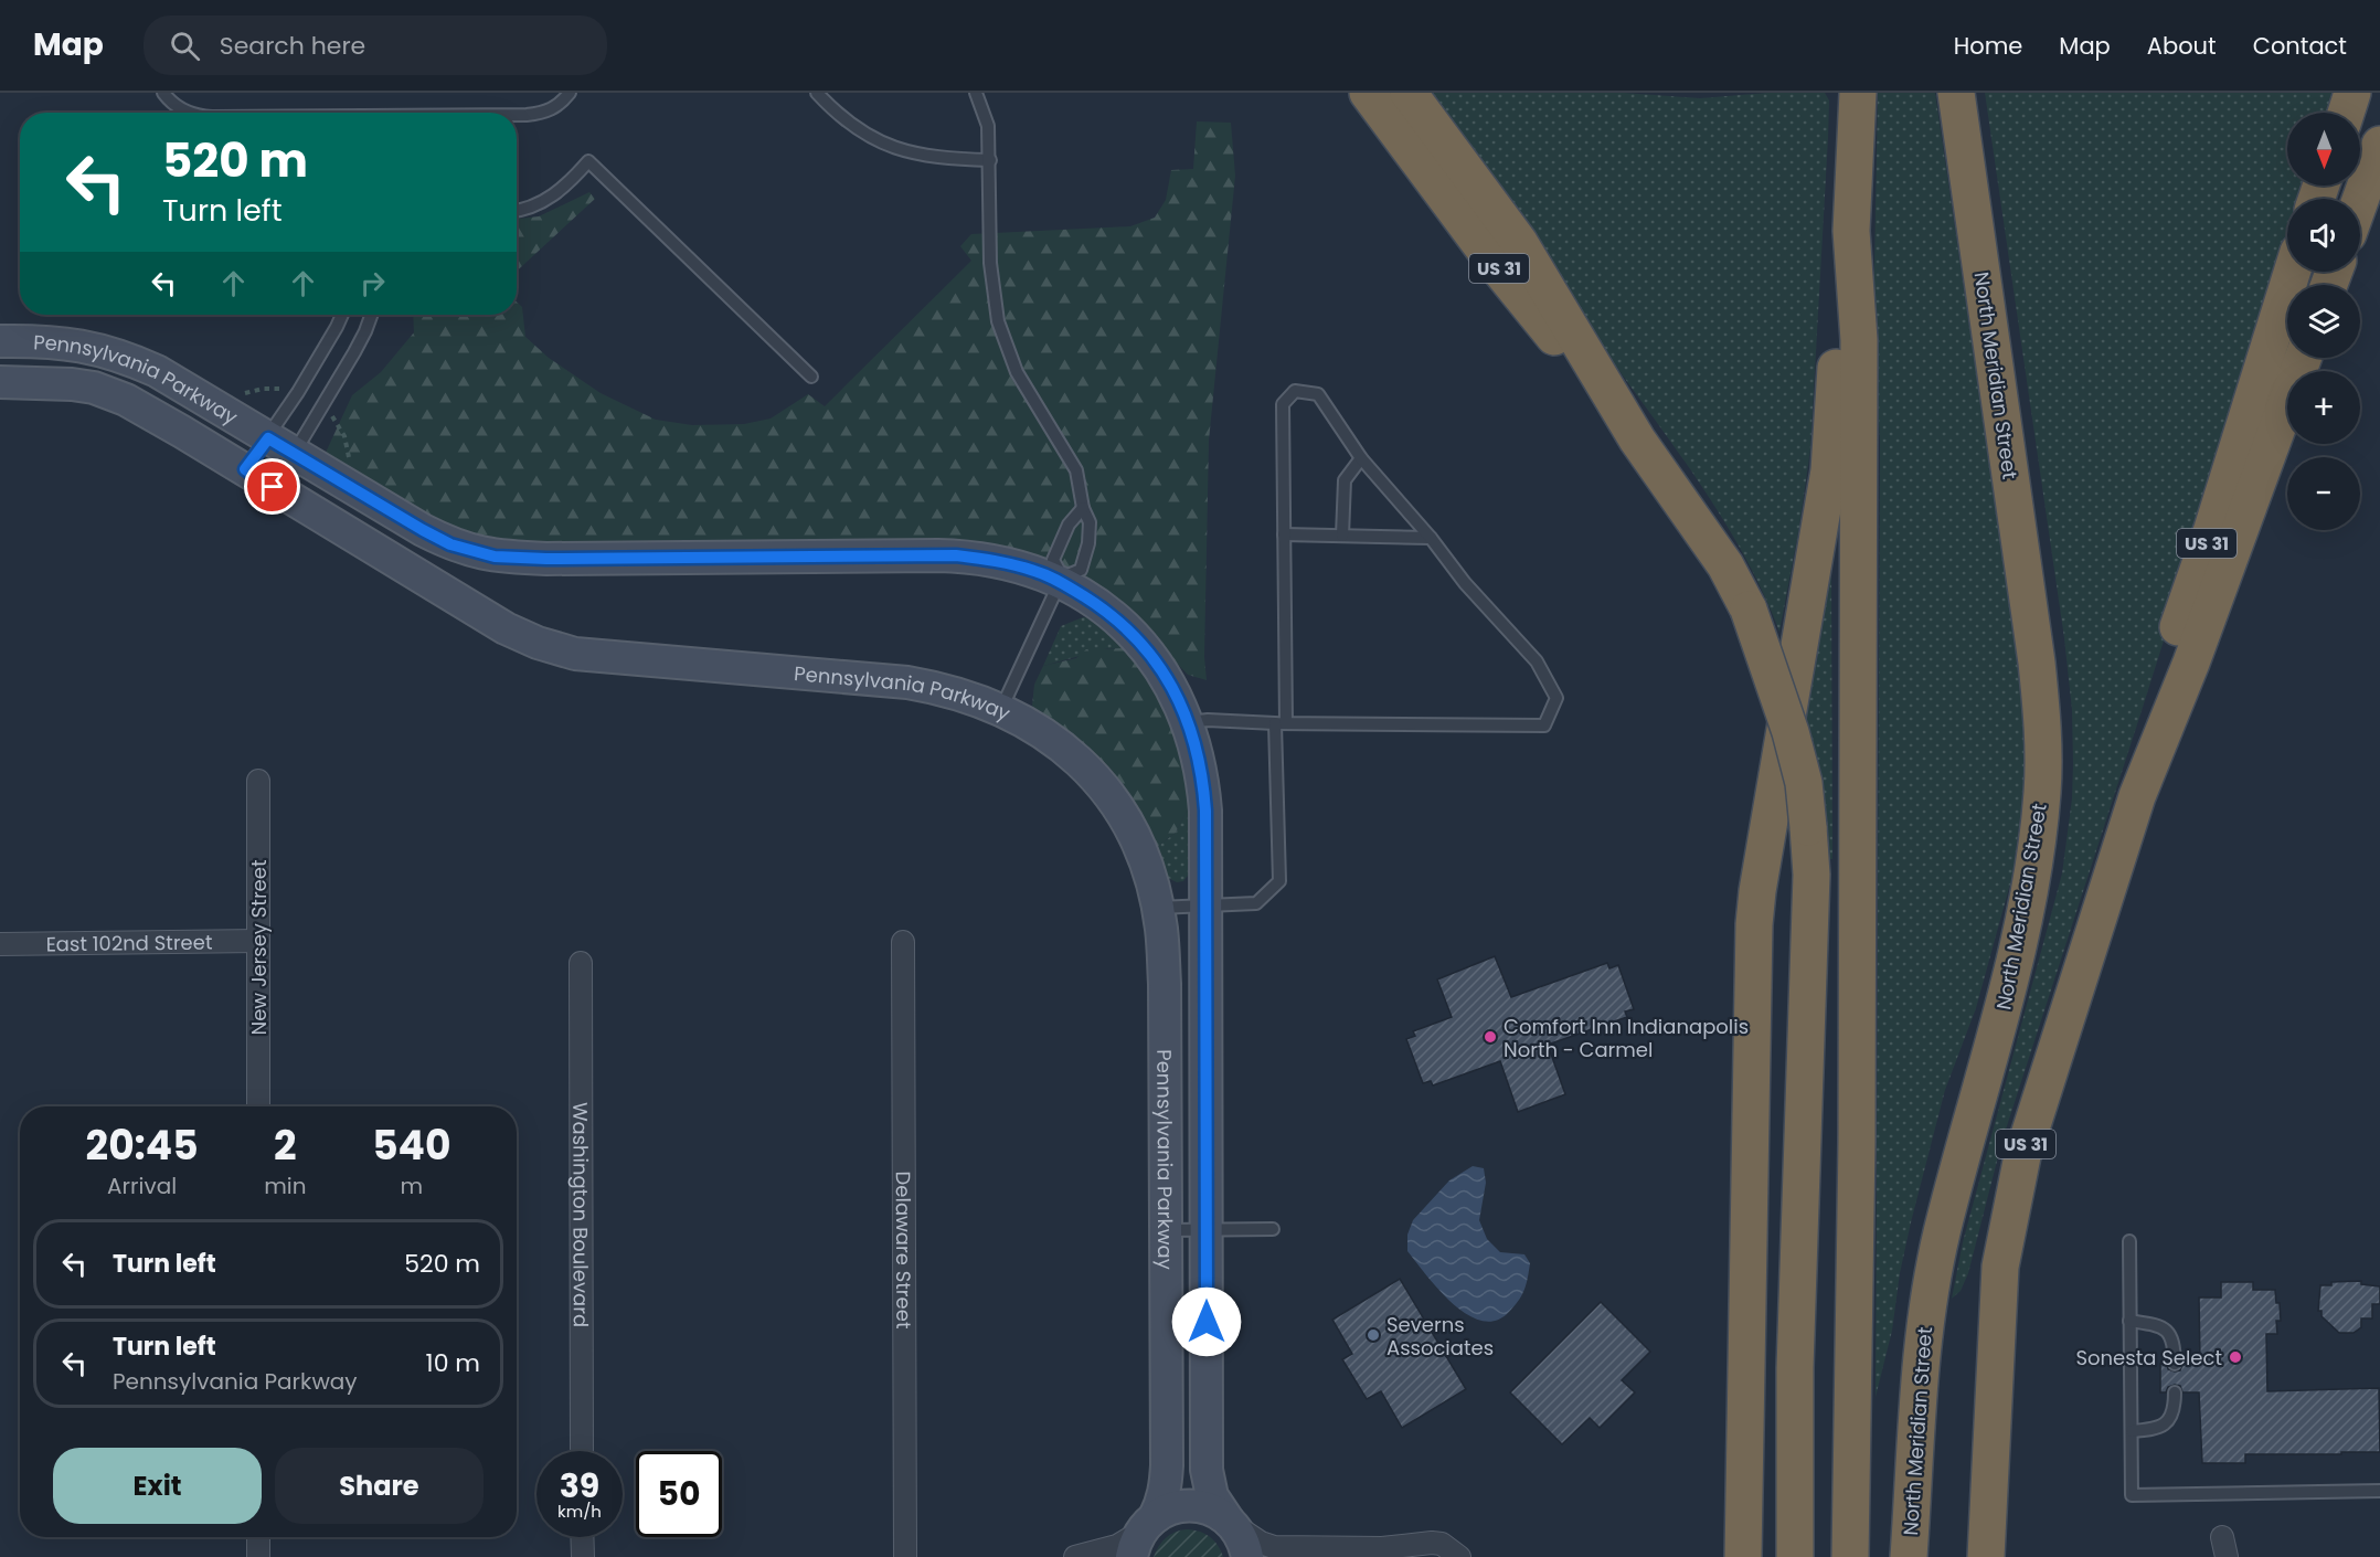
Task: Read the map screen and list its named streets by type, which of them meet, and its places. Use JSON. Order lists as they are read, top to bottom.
{
  "streets": {
    "highway": ["US 31", "North Meridian Street"],
    "main road": ["Pennsylvania Parkway"],
    "street": [
      "East 102nd Street",
      "New Jersey Street",
      "Washington Boulevard",
      "Delaware Street"
    ]
  },
  "crossings": [
    ["East 102nd Street", "New Jersey Street"]
  ],
  "places": ["Comfort Inn Indianapolis North - Carmel", "Severns Associates", "Sonesta Select"],
  "north": "bottom",
  "page": {
    "header": "Map",
    "search": "Search here",
    "nav": [
      "Home",
      "Map",
      "About",
      "Contact"
    ],
    "map_buttons": ["+", "−"],
    "turn": ["520 m", "Turn left"],
    "eta": [
      "20:45",
      "Arrival",
      "2",
      "min",
      "540",
      "m"
    ],
    "list": [
      {
        "name": "Turn left",
        "value": "520 m"
      },
      {
        "name": "Turn left",
        "note": "Pennsylvania Parkway",
        "value": "10 m"
      }
    ],
    "buttons": ["Exit", "Share"],
    "speed": "39 km/h",
    "limit": "50"
  }
}
